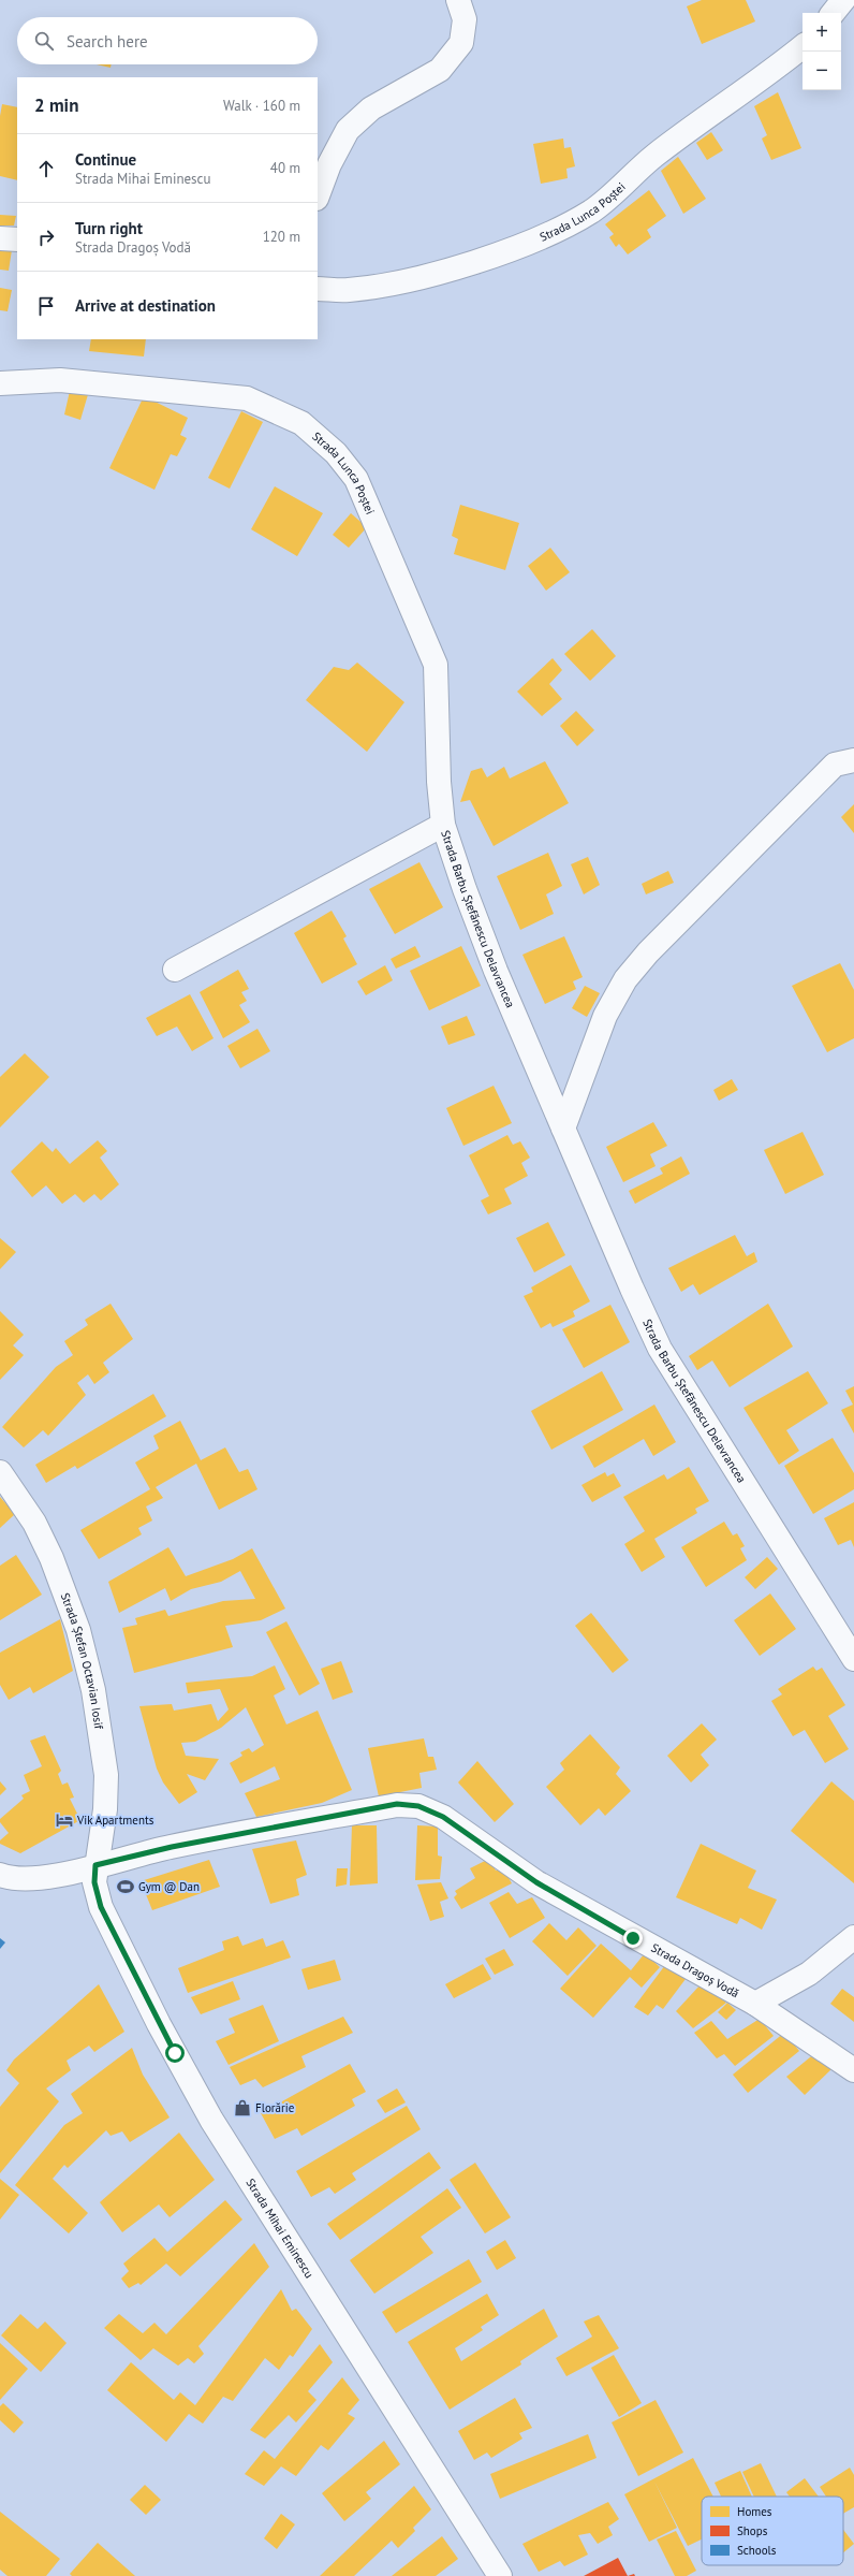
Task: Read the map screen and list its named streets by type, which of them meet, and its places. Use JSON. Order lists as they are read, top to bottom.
{
  "streets": {
    "street": [
      "Strada Lunca Poștei",
      "Strada Barbu Ștefănescu Delavrancea",
      "Strada Ștefan Octavian Iosif",
      "Strada Dragoș Vodă",
      "Strada Mihai Eminescu"
    ]
  },
  "crossings": [
    ["Strada Lunca Poștei", "Strada Barbu Ștefănescu Delavrancea"],
    ["Strada Ștefan Octavian Iosif", "Strada Dragoș Vodă"],
    ["Strada Ștefan Octavian Iosif", "Strada Mihai Eminescu"],
    ["Strada Dragoș Vodă", "Strada Mihai Eminescu"]
  ],
  "places": {
    "hotel": ["Vik Apartments"],
    "sports": ["Gym @ Dan"],
    "shop": ["Florărie"]
  },
  "legend": ["Homes", "Shops", "Schools"],
  "page": {
    "map_buttons": ["+", "−"],
    "search": "Search here",
    "heading": ["2 min", "Walk · 160 m"],
    "list": [
      ["Continue", "Strada Mihai Eminescu", "40 m"],
      ["Turn right", "Strada Dragoș Vodă", "120 m"],
      "Arrive at destination"
    ]
  }
}
